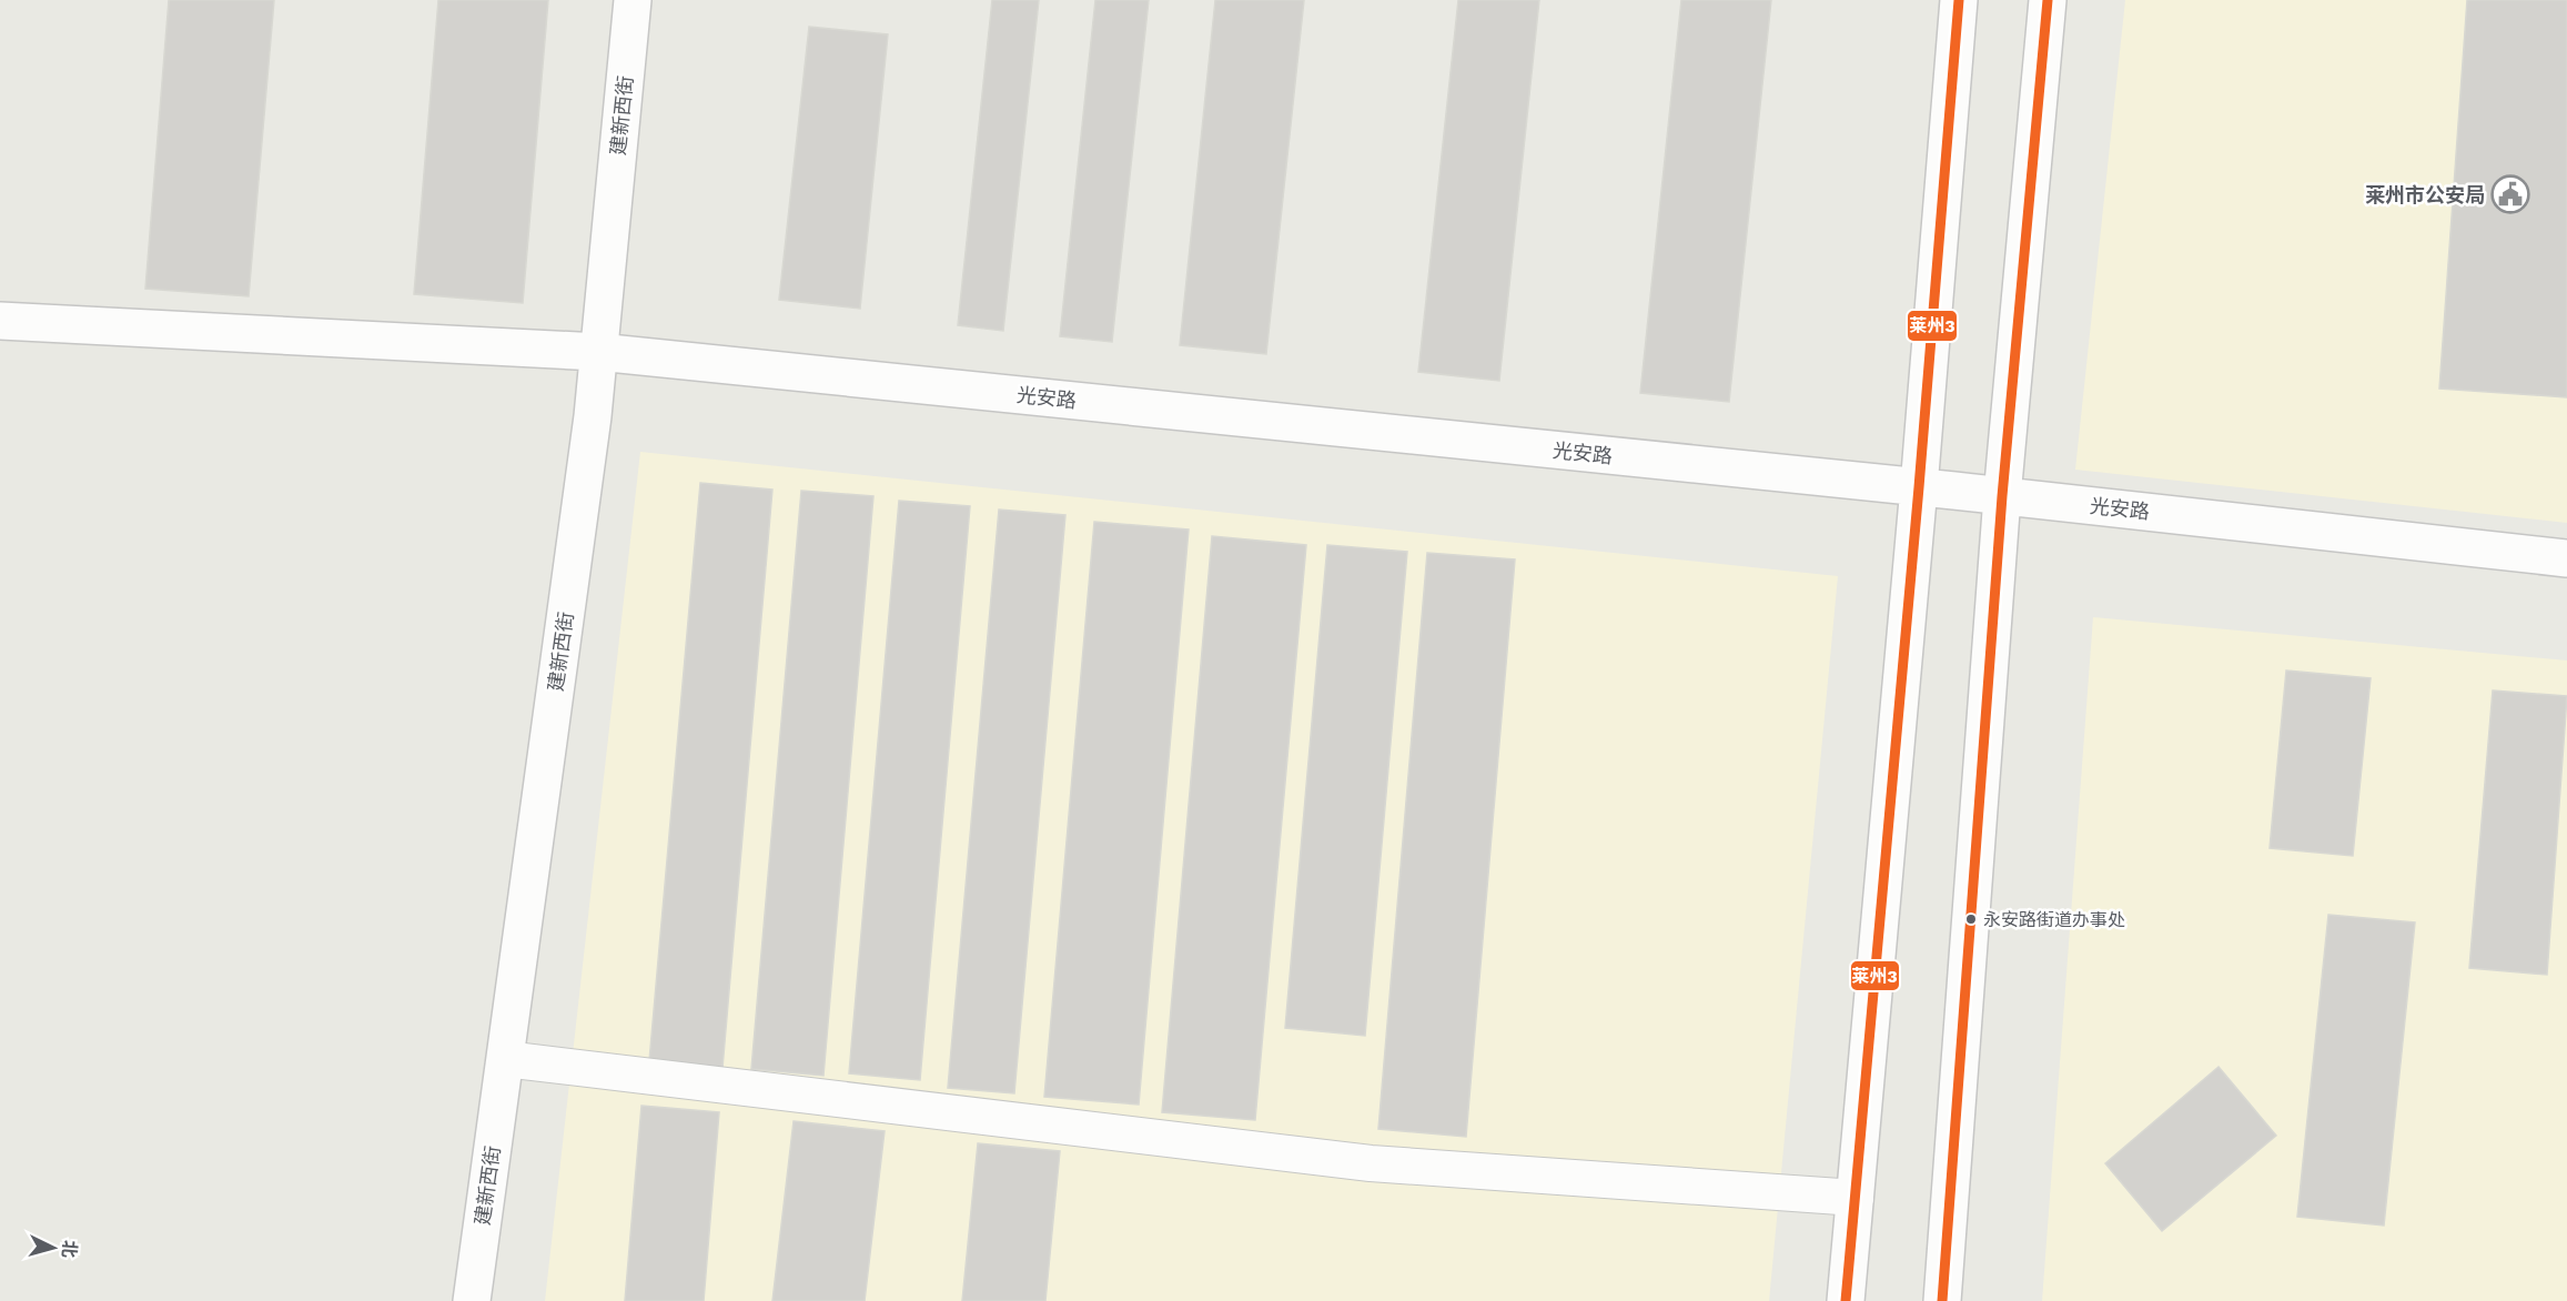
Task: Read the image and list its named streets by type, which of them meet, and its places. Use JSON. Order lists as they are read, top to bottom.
{
  "streets": {
    "street": ["建新西街", "光安路"]
  },
  "crossings": [
    ["建新西街", "光安路"]
  ],
  "places": {
    "public building": ["莱州市公安局"],
    "other": ["永安路街道办事处"]
  },
  "lines": ["transit line 莱州3"],
  "north": "right"
}
